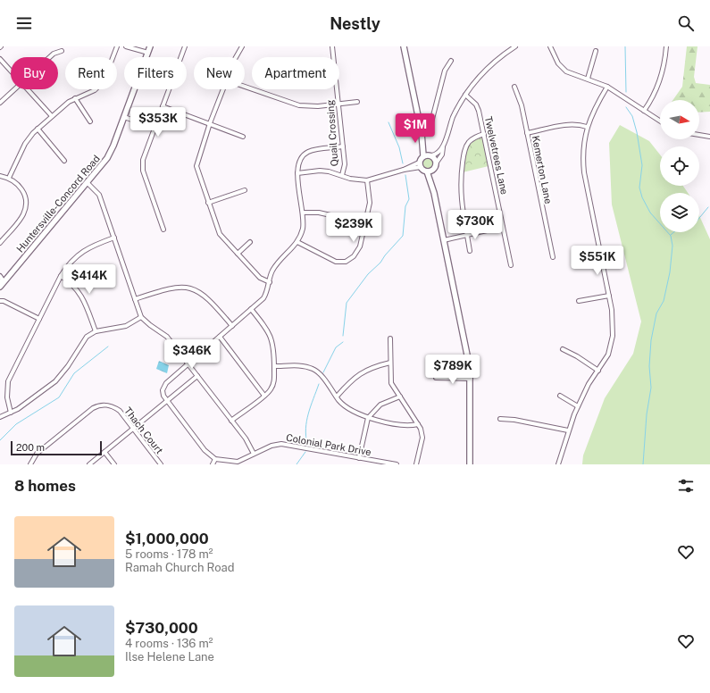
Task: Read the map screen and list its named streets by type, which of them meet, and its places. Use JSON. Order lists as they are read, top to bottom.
{
  "streets": {
    "main road": ["Huntersville-Concord Road"],
    "street": [
      "Quail Crossing",
      "Twelvetrees Lane",
      "Kemerton Lane",
      "Thach Court",
      "Colonial Park Drive"
    ]
  },
  "scale_bar": "200 m",
  "north": "right",
  "page": {
    "header": "Nestly",
    "chip": [
      "Buy",
      "Rent",
      "Filters",
      "New",
      "Apartment"
    ],
    "price": [
      "$353K",
      "$1M",
      "$730K",
      "$239K",
      "$551K",
      "$414K",
      "$346K",
      "$789K"
    ],
    "scale": "200 m",
    "heading": "8 homes",
    "list": [
      {
        "name": "$1,000,000",
        "note": "5 rooms · 178 m² · Ramah Church Road"
      },
      {
        "name": "$730,000",
        "note": "4 rooms · 136 m² · Ilse Helene Lane"
      }
    ]
  }
}
